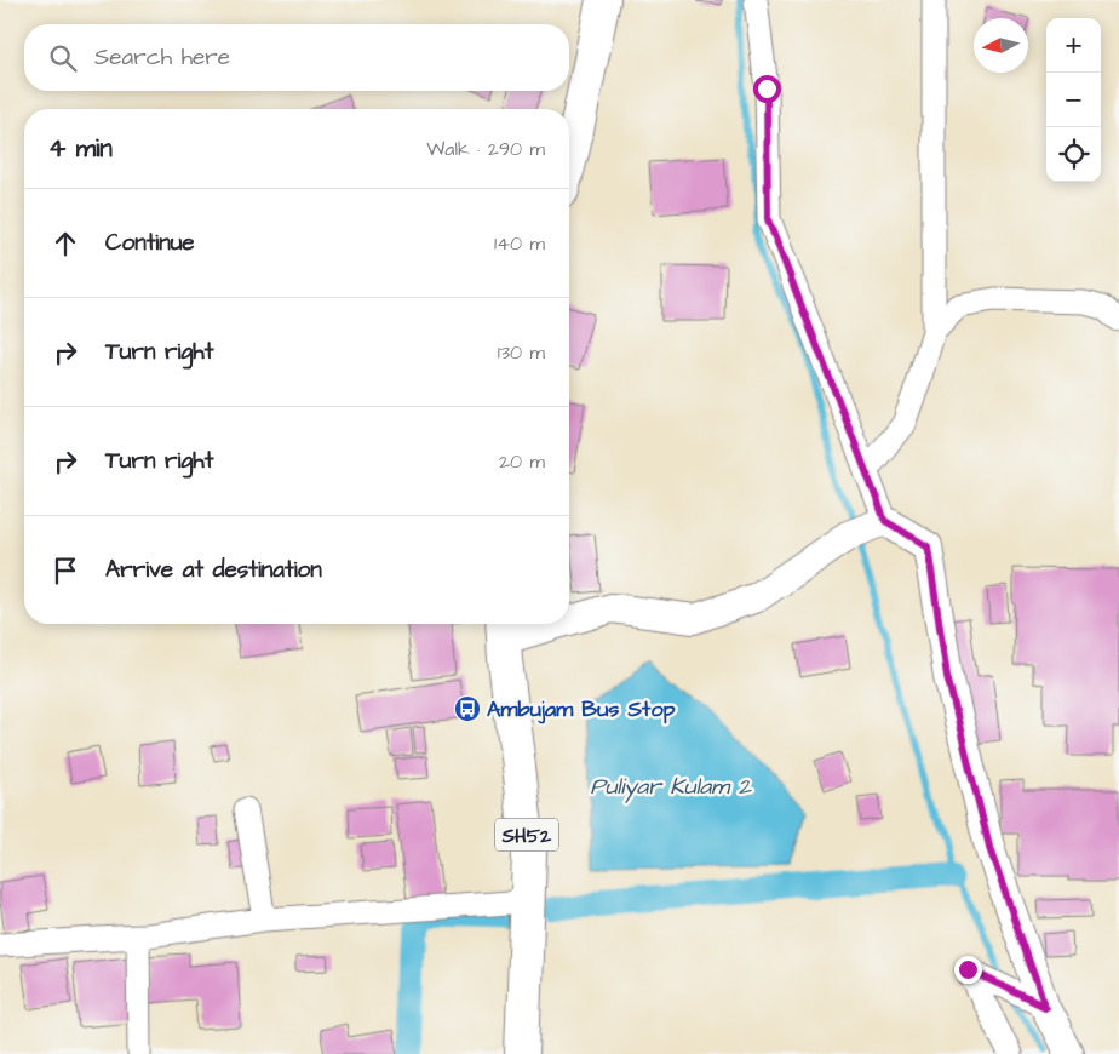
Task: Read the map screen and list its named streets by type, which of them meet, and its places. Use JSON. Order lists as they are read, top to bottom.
{
  "streets": {
    "main road": ["SH52"]
  },
  "water": ["Puliyar Kulam 2"],
  "places": {
    "bus stop": ["Ambujam Bus Stop"]
  },
  "north": "left",
  "page": {
    "map_buttons": ["+", "−"],
    "search": "Search here",
    "heading": ["4 min", "Walk · 290 m"],
    "list": [
      ["Continue", "140 m"],
      ["Turn right", "130 m"],
      ["Turn right", "20 m"],
      "Arrive at destination"
    ]
  }
}
